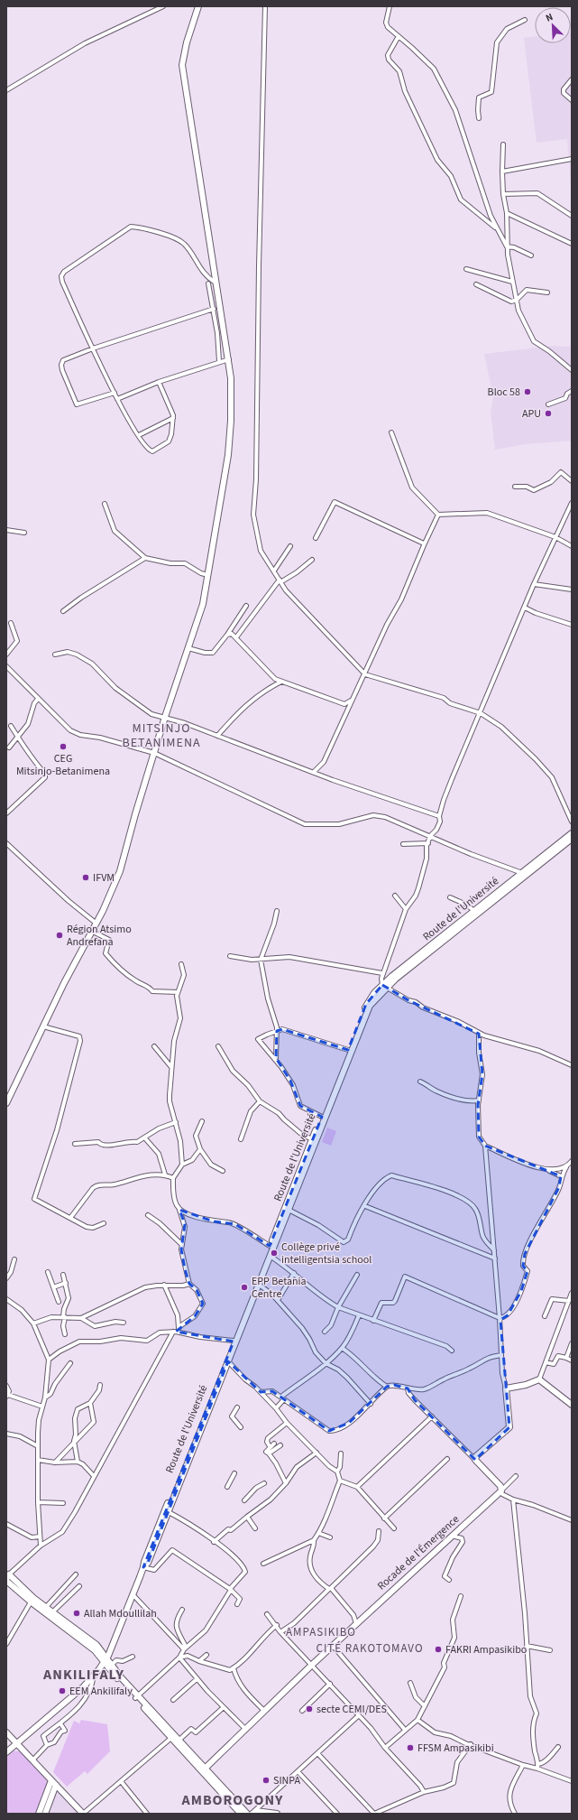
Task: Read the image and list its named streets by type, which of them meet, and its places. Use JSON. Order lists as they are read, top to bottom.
{
  "streets": {
    "main road": ["Route de l'Université", "Rocade de l'Émergence"]
  },
  "districts": [
    "MITSINJO BETANIMENA",
    "AMPASIKIBO",
    "CITÉ RAKOTOMAVO",
    "ANKILIFALY",
    "AMBOROGONY"
  ],
  "places": [
    "Bloc 58",
    "APU",
    "CEG Mitsinjo-Betanimena",
    "IFVM",
    "Région Atsimo Andrefana",
    "Collège privé intelligentsia school",
    "EPP Betania Centre",
    "Allah Mdoullilah",
    "FAKRI Ampasikibo",
    "EEM Ankilifaly",
    "secte CEMI/DES",
    "FFSM Ampasikibi",
    "SINPA"
  ],
  "north": "top left"
}
